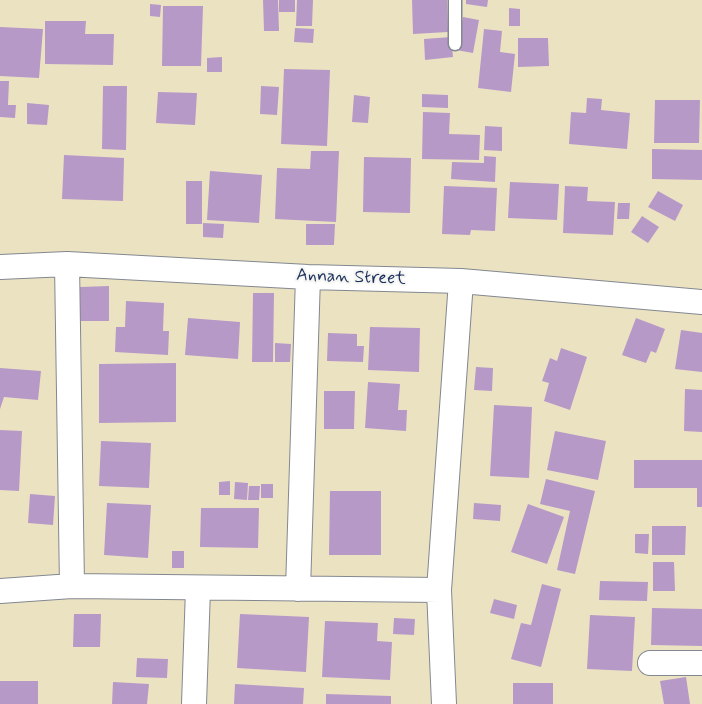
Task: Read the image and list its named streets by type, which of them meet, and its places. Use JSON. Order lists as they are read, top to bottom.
{
  "streets": {
    "street": ["Annan Street"]
  }
}
